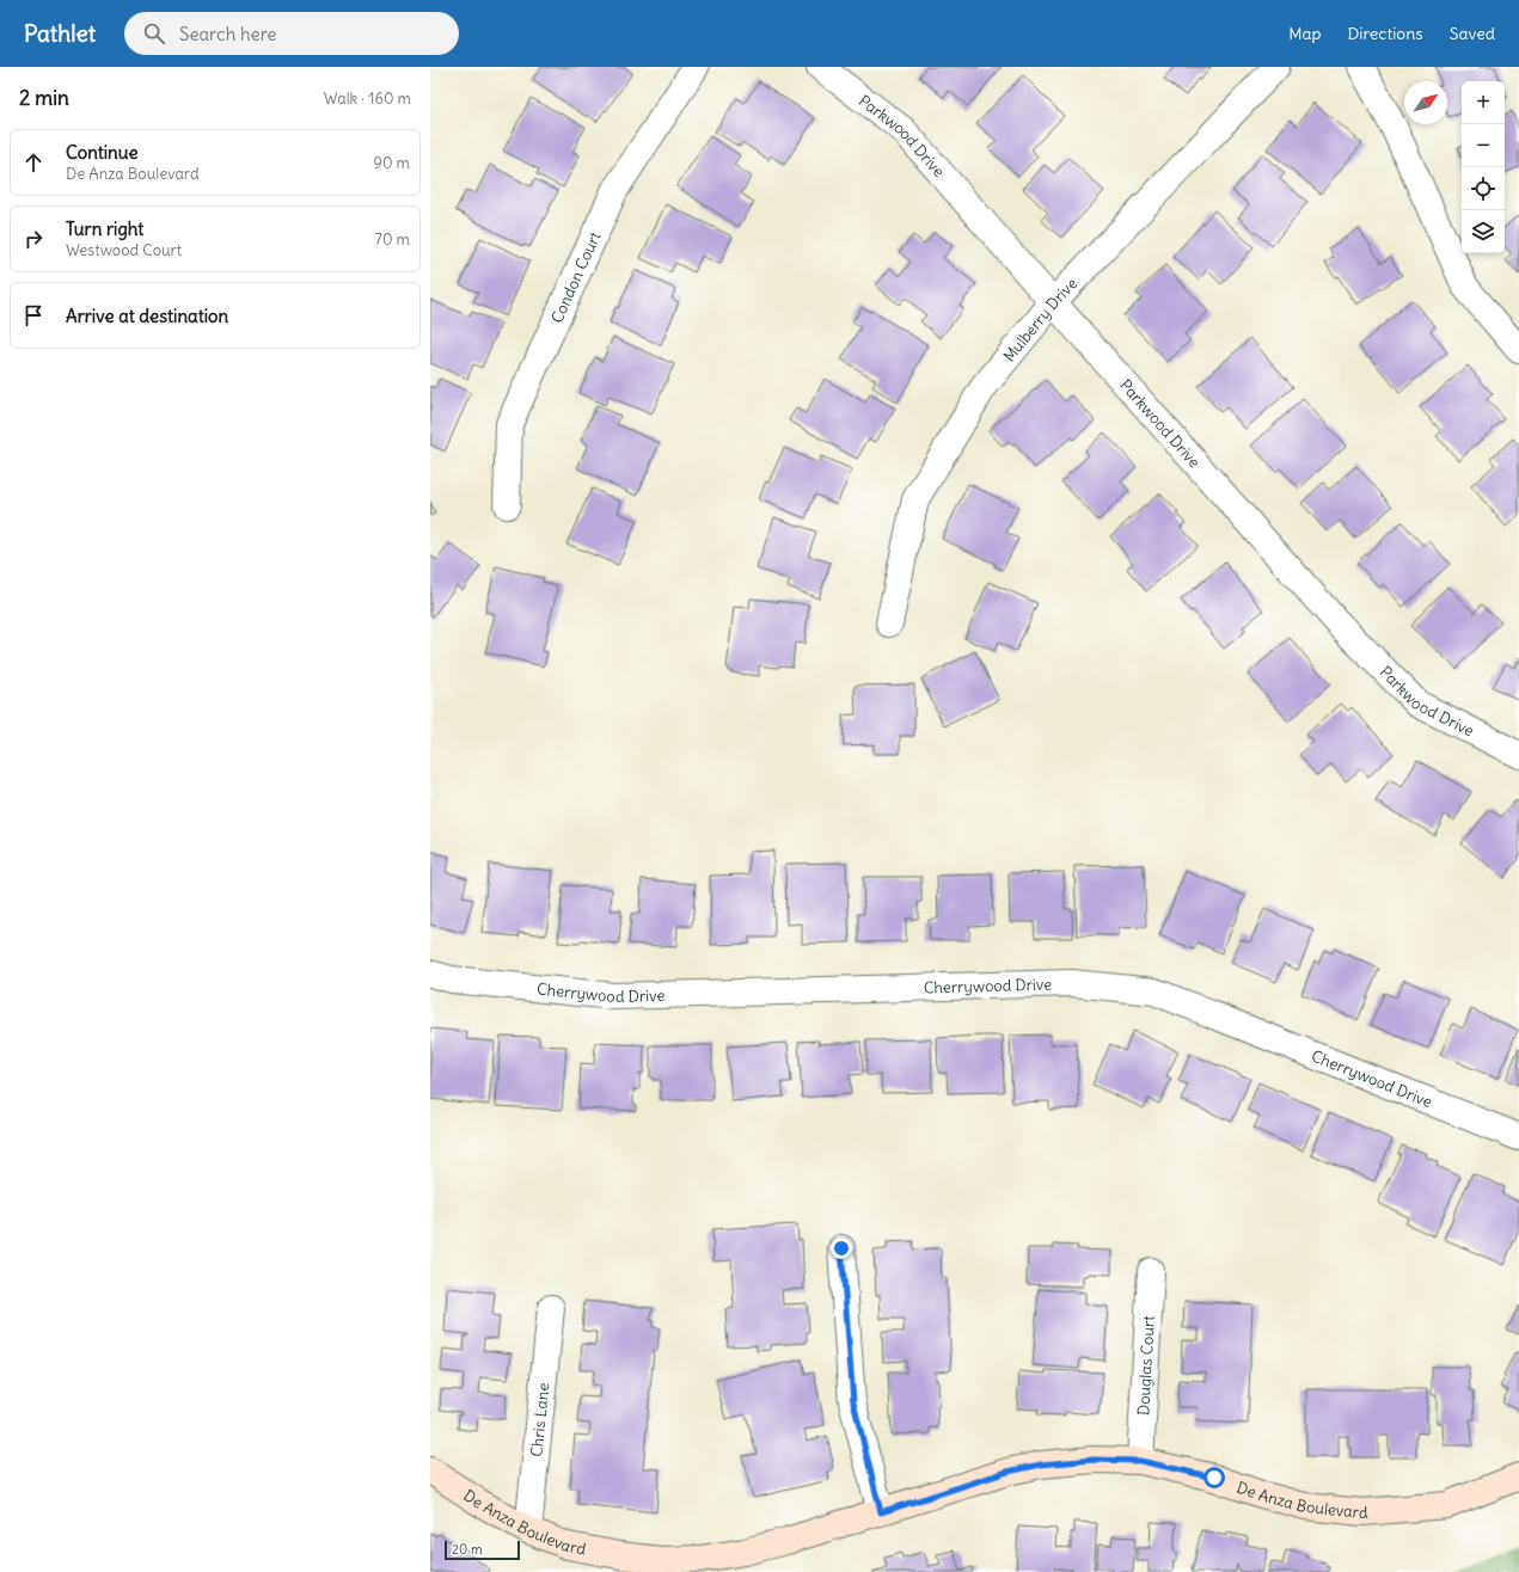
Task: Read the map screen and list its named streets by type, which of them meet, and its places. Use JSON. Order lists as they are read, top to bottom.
{
  "streets": {
    "street": [
      "Parkwood Drive",
      "Condon Court",
      "Mulberry Drive",
      "Cherrywood Drive",
      "Douglas Court",
      "Chris Lane",
      "De Anza Boulevard"
    ]
  },
  "crossings": [
    ["Parkwood Drive", "Mulberry Drive"],
    ["Douglas Court", "De Anza Boulevard"],
    ["Chris Lane", "De Anza Boulevard"]
  ],
  "scale_bar": "20 m",
  "north": "top right",
  "page": {
    "header": "Pathlet",
    "search": "Search here",
    "nav": ["Map", "Directions", "Saved"],
    "heading": ["2 min", "Walk · 160 m"],
    "map_buttons": ["+", "−"],
    "list": [
      ["Continue", "De Anza Boulevard", "90 m"],
      ["Turn right", "Westwood Court", "70 m"],
      "Arrive at destination"
    ],
    "scale": "20 m"
  }
}
